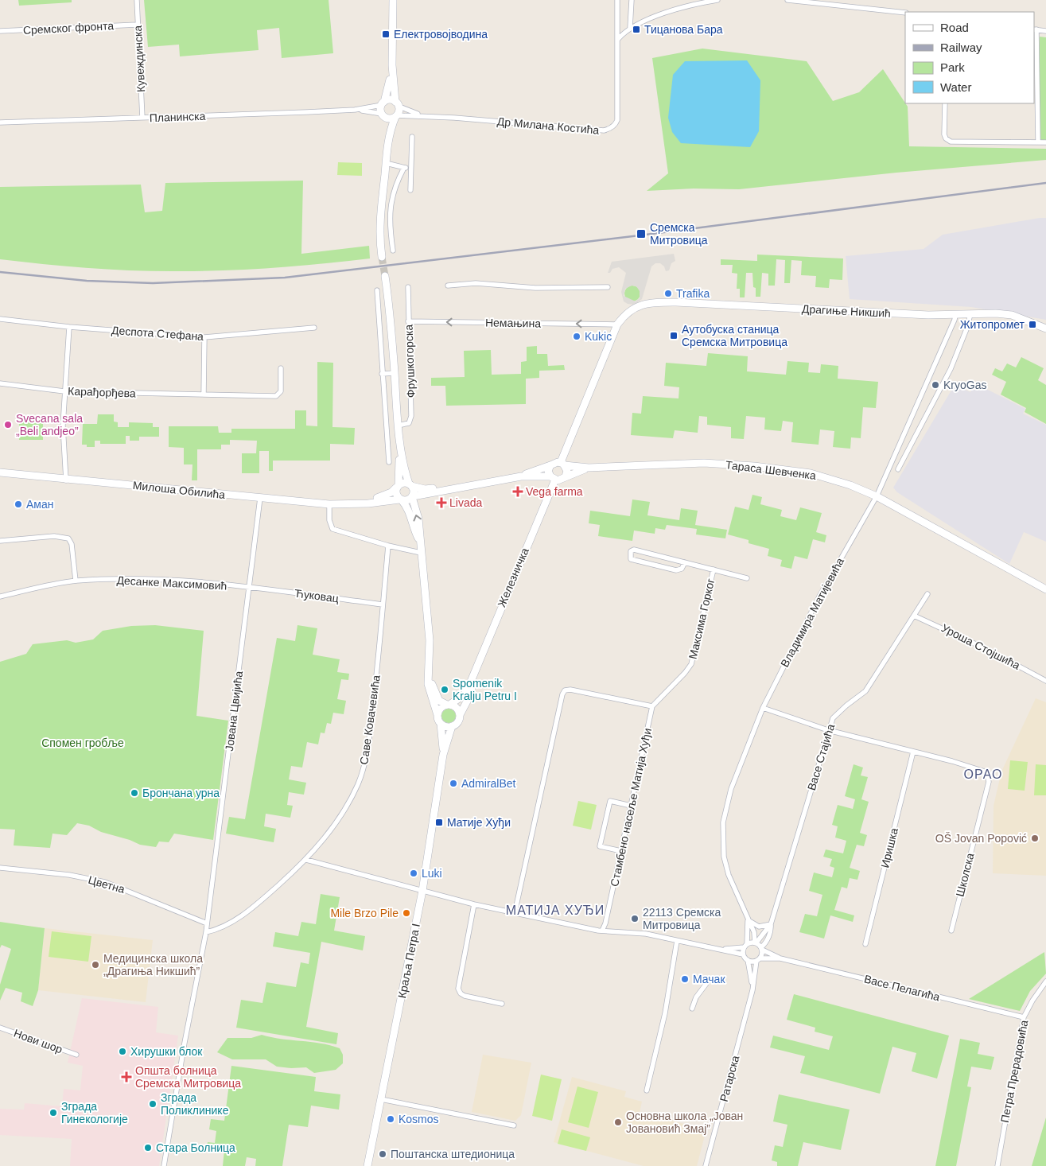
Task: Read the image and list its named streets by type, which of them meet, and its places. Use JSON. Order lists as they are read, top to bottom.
{
  "streets": {
    "street": [
      "Сремског фронта",
      "Кувеждинска",
      "Планинска",
      "Др Милана Костића",
      "Драгиње Никшић",
      "Немањина",
      "Деспота Стефана",
      "Фрушкогорска",
      "Карађорђева",
      "Тараса Шевченка",
      "Милоша Обилића",
      "Железничка",
      "Десанке Максимовић",
      "Ћуковац",
      "Владимира Матијевића",
      "Максима Горког",
      "Уроша Стојшића",
      "Јована Цвијића",
      "Саве Ковачевића",
      "Васе Стајића",
      "Стамбено насеље Матија Хуђи",
      "Иришка",
      "Школска",
      "Цветна",
      "Краља Петра I",
      "Васе Пелагића",
      "Нови шор",
      "Петра Прерадовића",
      "Ратарска"
    ]
  },
  "crossings": [
    ["Сремског фронта", "Кувеждинска"],
    ["Кувеждинска", "Планинска"],
    ["Планинска", "Др Милана Костића"],
    ["Драгиње Никшић", "Немањина"],
    ["Драгиње Никшић", "Владимира Матијевића"],
    ["Немањина", "Фрушкогорска"],
    ["Фрушкогорска", "Милоша Обилића"],
    ["Тараса Шевченка", "Железничка"],
    ["Тараса Шевченка", "Владимира Матијевића"],
    ["Милоша Обилића", "Јована Цвијића"],
    ["Железничка", "Краља Петра I"],
    ["Десанке Максимовић", "Ћуковац"],
    ["Десанке Максимовић", "Јована Цвијића"],
    ["Ћуковац", "Јована Цвијића"],
    ["Ћуковац", "Саве Ковачевића"],
    ["Владимира Матијевића", "Васе Стајића"],
    ["Владимира Матијевића", "Васе Пелагића"],
    ["Владимира Матијевића", "Ратарска"],
    ["Максима Горког", "Стамбено насеље Матија Хуђи"],
    ["Уроша Стојшића", "Васе Стајића"],
    ["Јована Цвијића", "Саве Ковачевића"],
    ["Јована Цвијића", "Цветна"],
    ["Васе Стајића", "Васе Пелагића"],
    ["Васе Стајића", "Ратарска"],
    ["Иришка", "Школска"],
    ["Васе Пелагића", "Петра Прерадовића"],
    ["Васе Пелагића", "Ратарска"]
  ],
  "districts": ["ОРАО", "МАТИЈА ХУЂИ"],
  "parks": ["Спомен гробље"],
  "places": {
    "transit": [
      "Тицанова Бара",
      "Електровојводина",
      "Сремска Митровица",
      "Житопромет",
      "Аутобуска станица Сремска Митровица",
      "Матије Хуђи"
    ],
    "other": [
      "Trafika",
      "Kukic",
      "KryoGas",
      "Svecana sala „Beli andjeo”",
      "Аман",
      "Spomenik Kralju Petru I",
      "AdmiralBet",
      "Брончана урна",
      "OŠ Jovan Popović",
      "Luki",
      "Mile Brzo Pile",
      "22113 Сремска Митровица",
      "Медицинска школа „Драгиња Никшић”",
      "Мачак",
      "Хирушки блок",
      "Зграда Поликлинике",
      "Зграда Гинекологије",
      "Kosmos",
      "Основна школа „Јован Јовановић Змај”",
      "Стара Болница",
      "Поштанска штедионица"
    ],
    "health": ["Vega farma", "Livada", "Општа болница Сремска Митровица"]
  },
  "legend": [
    "Road",
    "Railway",
    "Park",
    "Water"
  ]
}
